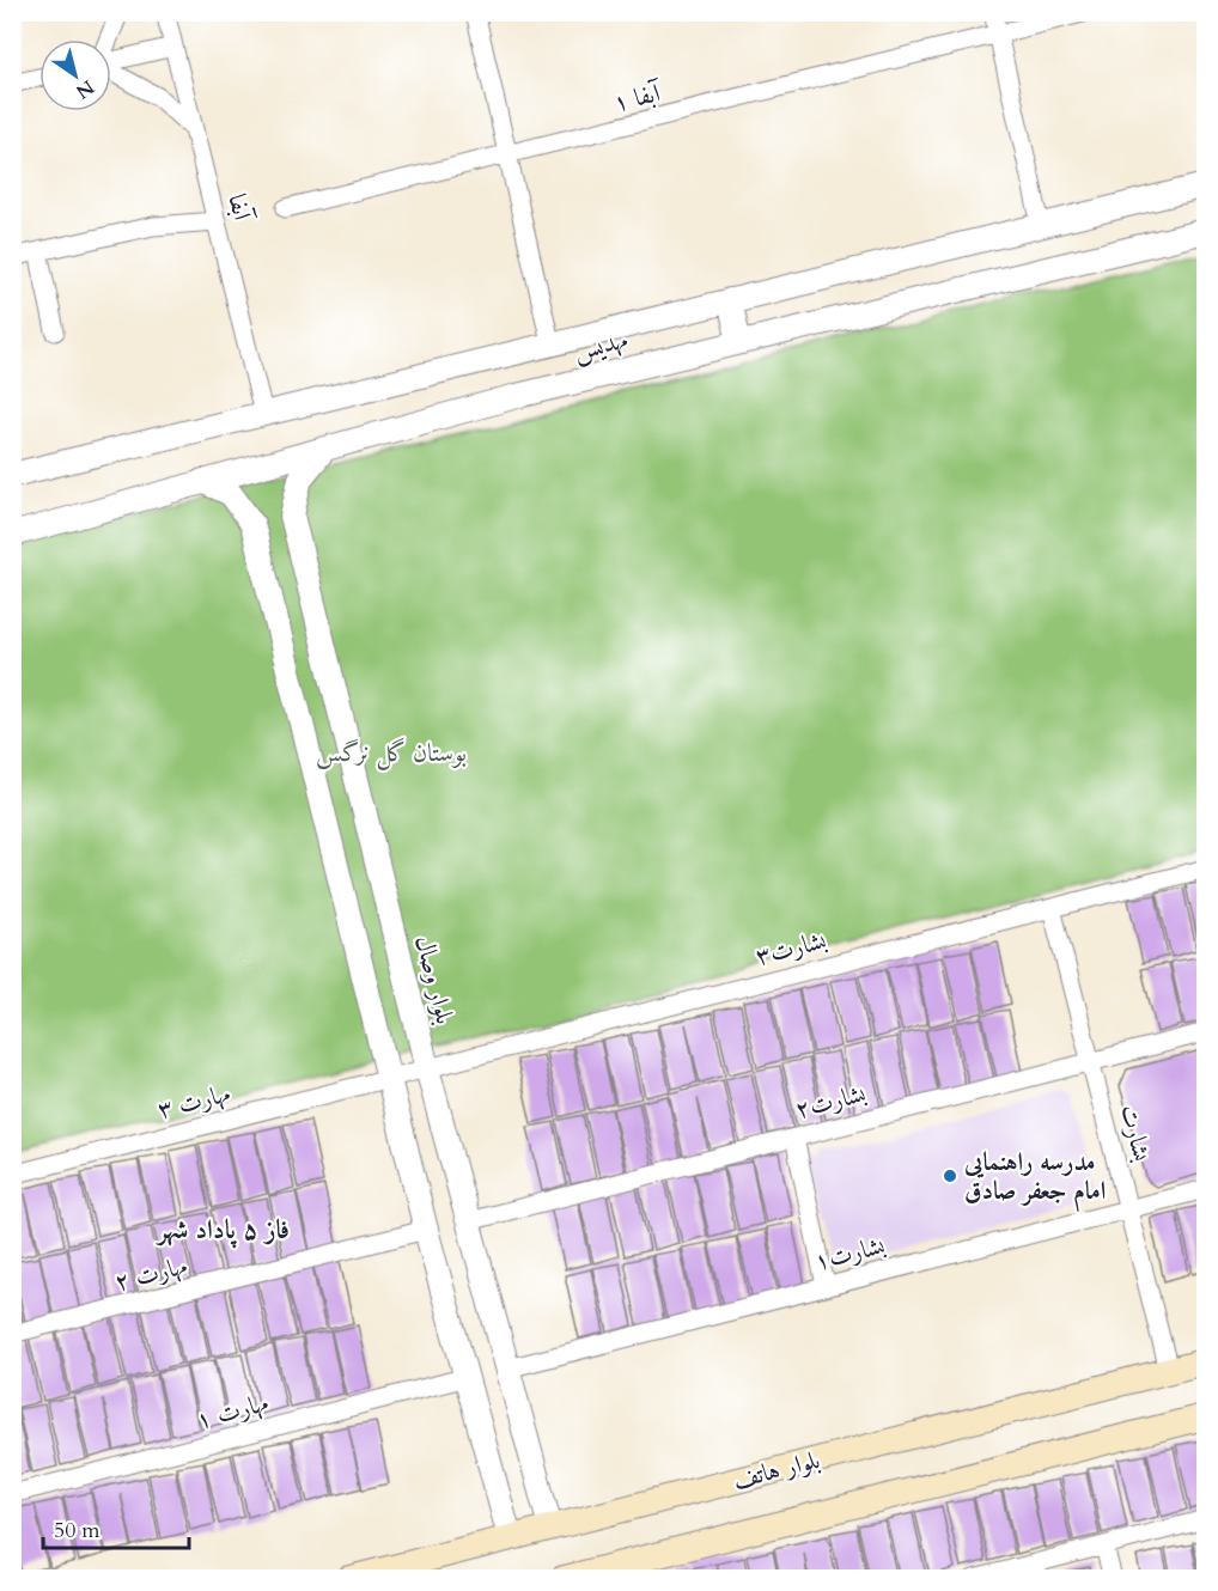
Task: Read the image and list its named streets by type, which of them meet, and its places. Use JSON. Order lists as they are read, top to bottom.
{
  "streets": {
    "main road": ["بلوار هاتف"],
    "street": [
      "آبفا ۱",
      "آبفا",
      "مهدیس",
      "بشارت۳",
      "بلوار وصال",
      "مهارت ۳",
      "بشارت۲",
      "بشارت",
      "بشارت۱",
      "مهارت ۲",
      "مهارت ۱"
    ]
  },
  "crossings": [
    ["آبفا", "مهدیس"],
    ["مهدیس", "بلوار وصال"],
    ["بشارت۳", "بلوار وصال"],
    ["بشارت۳", "مهارت ۳"],
    ["بشارت۳", "بشارت"],
    ["بلوار وصال", "بشارت۲"],
    ["بلوار وصال", "بشارت۱"],
    ["بلوار وصال", "بلوار هاتف"],
    ["بشارت۲", "بشارت"],
    ["بشارت", "بشارت۱"],
    ["بشارت", "بلوار هاتف"]
  ],
  "districts": ["فاز ۵ پاداد شهر"],
  "parks": ["بوستان گل نرگس"],
  "places": ["مدرسه راهنمایی امام جعفر صادق"],
  "scale_bar": "50 m",
  "north": "bottom right"
}
